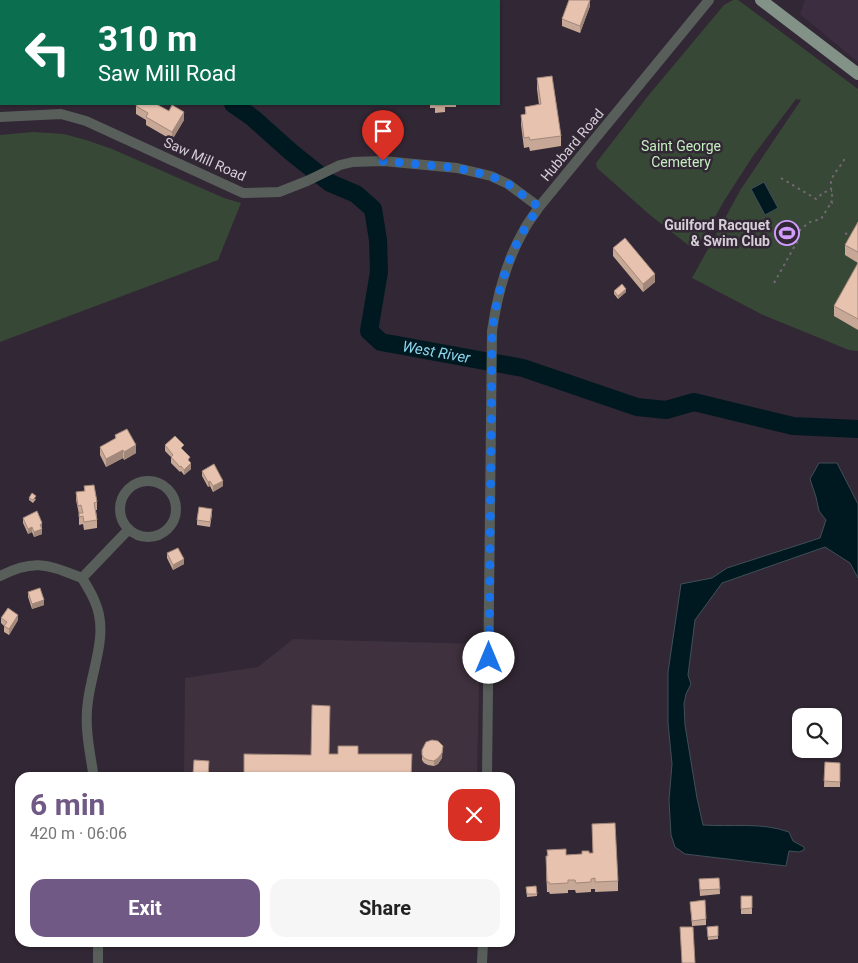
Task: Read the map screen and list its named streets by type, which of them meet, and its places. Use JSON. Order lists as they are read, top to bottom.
{
  "streets": {
    "street": ["Hubbard Road", "Saw Mill Road"]
  },
  "crossings": [
    ["Hubbard Road", "Saw Mill Road"]
  ],
  "water": ["West River"],
  "parks": ["Saint George Cemetery"],
  "places": {
    "sports": ["Guilford Racquet & Swim Club"]
  },
  "page": {
    "turn": ["310 m", "Saw Mill Road"],
    "heading": ["6 min", "420 m · 06:06"],
    "buttons": ["Exit", "Share"]
  }
}
